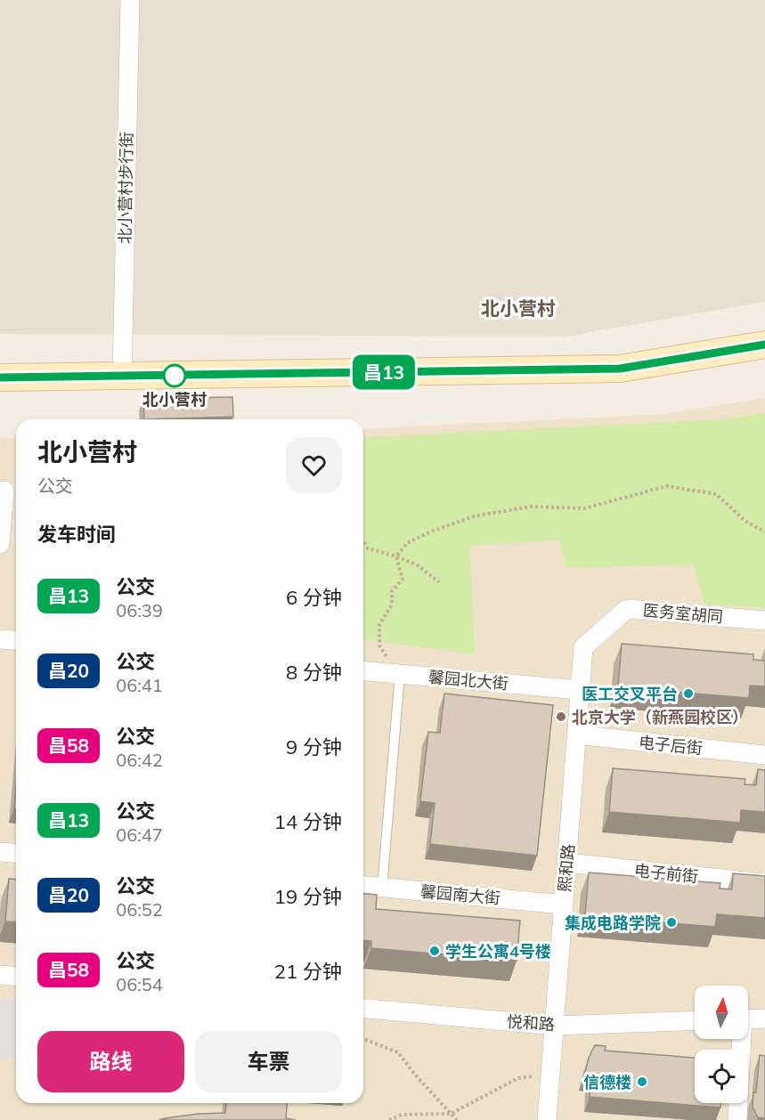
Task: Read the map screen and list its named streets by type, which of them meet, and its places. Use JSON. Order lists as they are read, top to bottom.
{
  "streets": {
    "street": [
      "北小营村步行街",
      "医务室胡同",
      "馨园北大街",
      "电子后街",
      "熙和路",
      "电子前街",
      "馨园南大街",
      "悦和路"
    ]
  },
  "crossings": [
    ["医务室胡同", "熙和路"],
    ["馨园北大街", "熙和路"],
    ["电子后街", "熙和路"],
    ["熙和路", "电子前街"],
    ["熙和路", "馨园南大街"],
    ["熙和路", "悦和路"]
  ],
  "districts": ["北小营村"],
  "places": [
    "北小营村",
    "医工交叉平台",
    "北京大学（新燕园校区）",
    "集成电路学院",
    "学生公寓4号楼",
    "信德楼"
  ],
  "lines": ["bus line 昌13"],
  "north": "top",
  "page": {
    "on_map": "昌13",
    "heading": [
      ["北小营村", "公交"],
      "发车时间"
    ],
    "list": [
      {
        "mark": "昌13",
        "name": "公交",
        "note": "06:39",
        "value": "6 分钟"
      },
      {
        "mark": "昌20",
        "name": "公交",
        "note": "06:41",
        "value": "8 分钟"
      },
      {
        "mark": "昌58",
        "name": "公交",
        "note": "06:42",
        "value": "9 分钟"
      },
      {
        "mark": "昌13",
        "name": "公交",
        "note": "06:47",
        "value": "14 分钟"
      },
      {
        "mark": "昌20",
        "name": "公交",
        "note": "06:52",
        "value": "19 分钟"
      },
      {
        "mark": "昌58",
        "name": "公交",
        "note": "06:54",
        "value": "21 分钟"
      }
    ],
    "buttons": ["路线", "车票"]
  }
}
